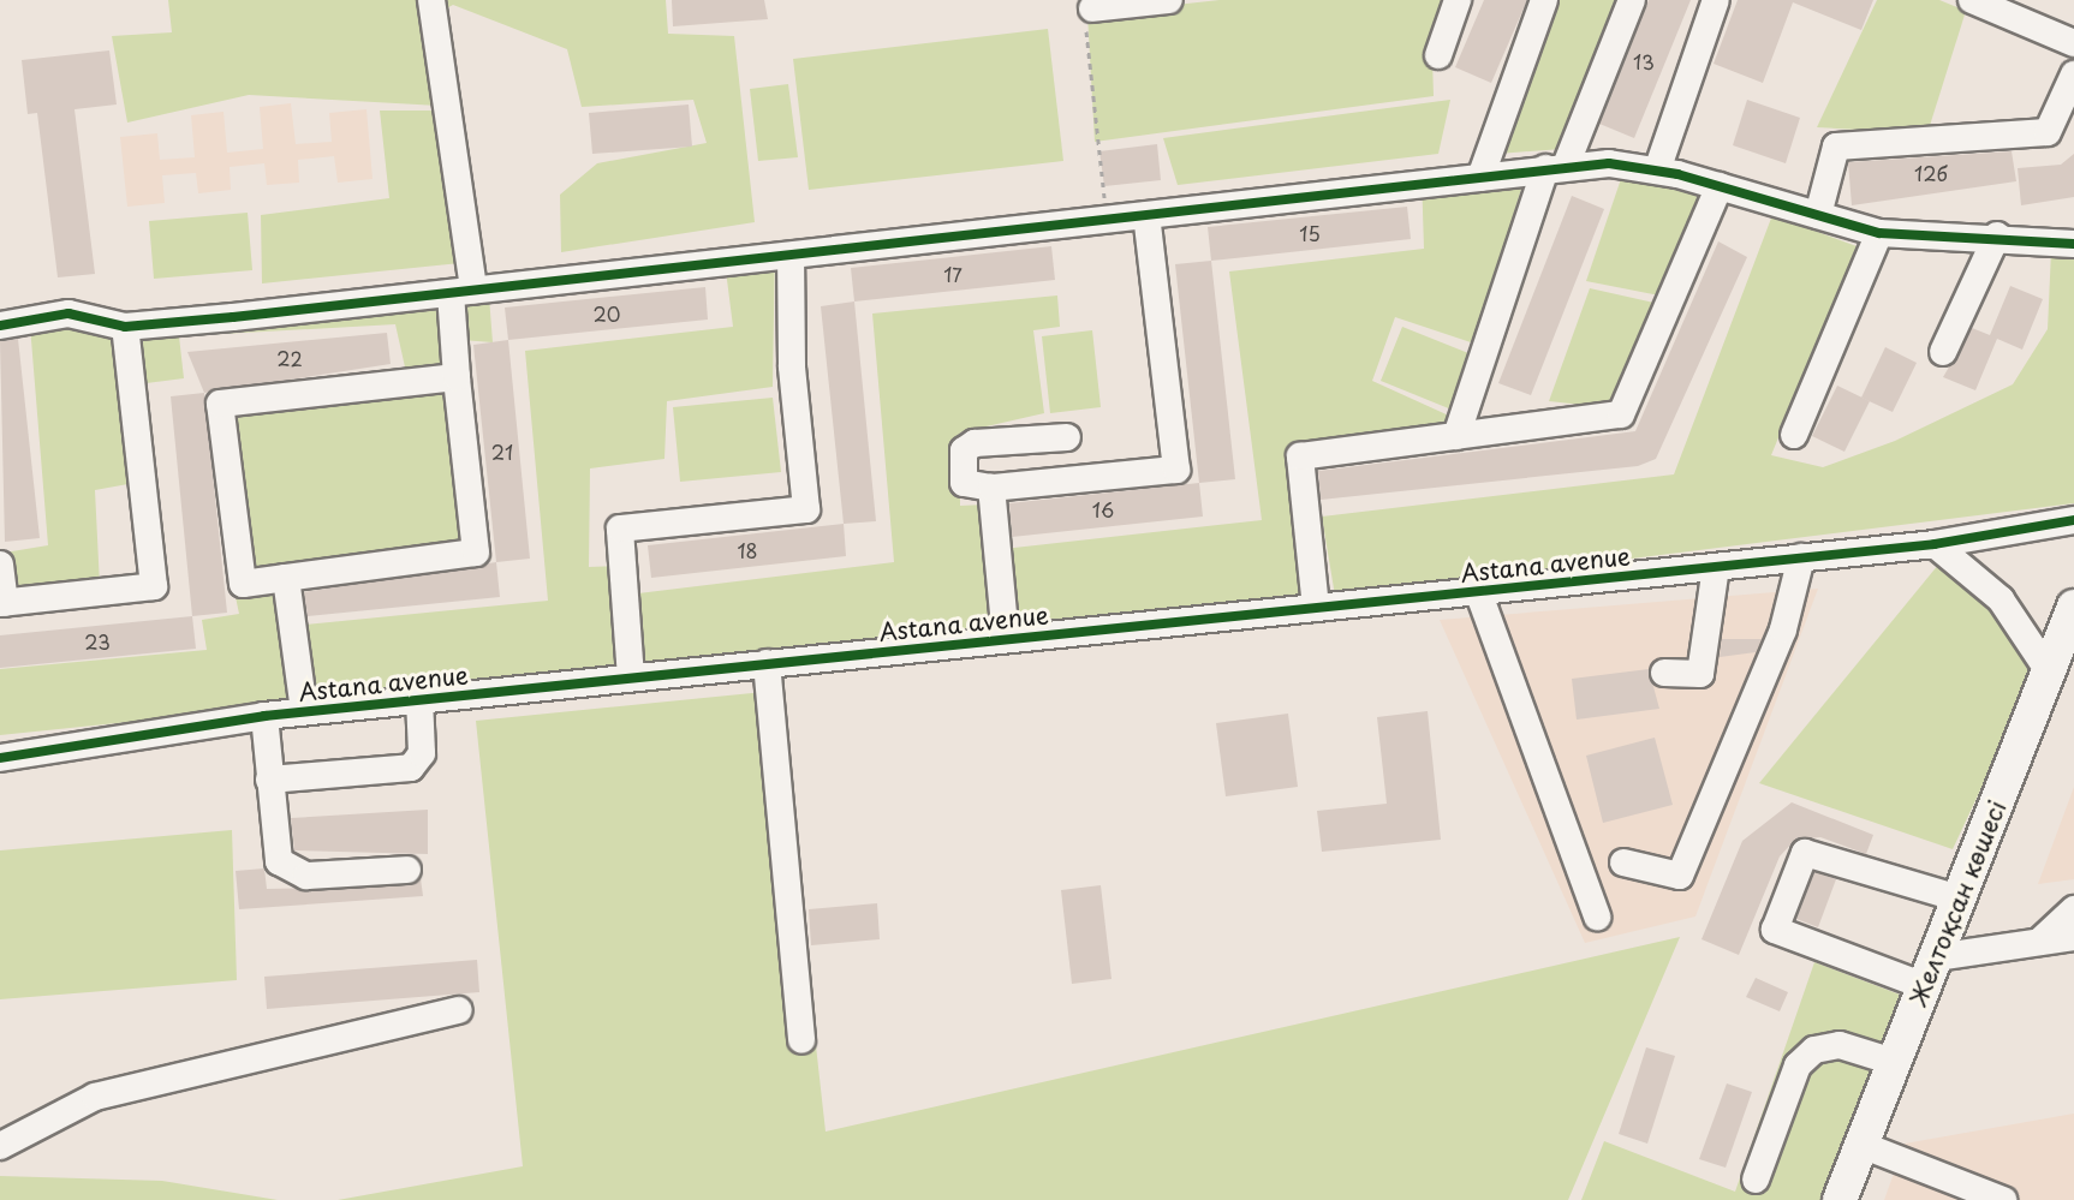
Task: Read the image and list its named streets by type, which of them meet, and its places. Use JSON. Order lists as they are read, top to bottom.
{
  "streets": {
    "main road": ["Желтоқсан көшесі"],
    "street": ["Astana avenue"]
  },
  "house_numbers": [
    "13",
    "12б",
    "15",
    "17",
    "20",
    "22",
    "21",
    "16",
    "18",
    "23"
  ]
}
